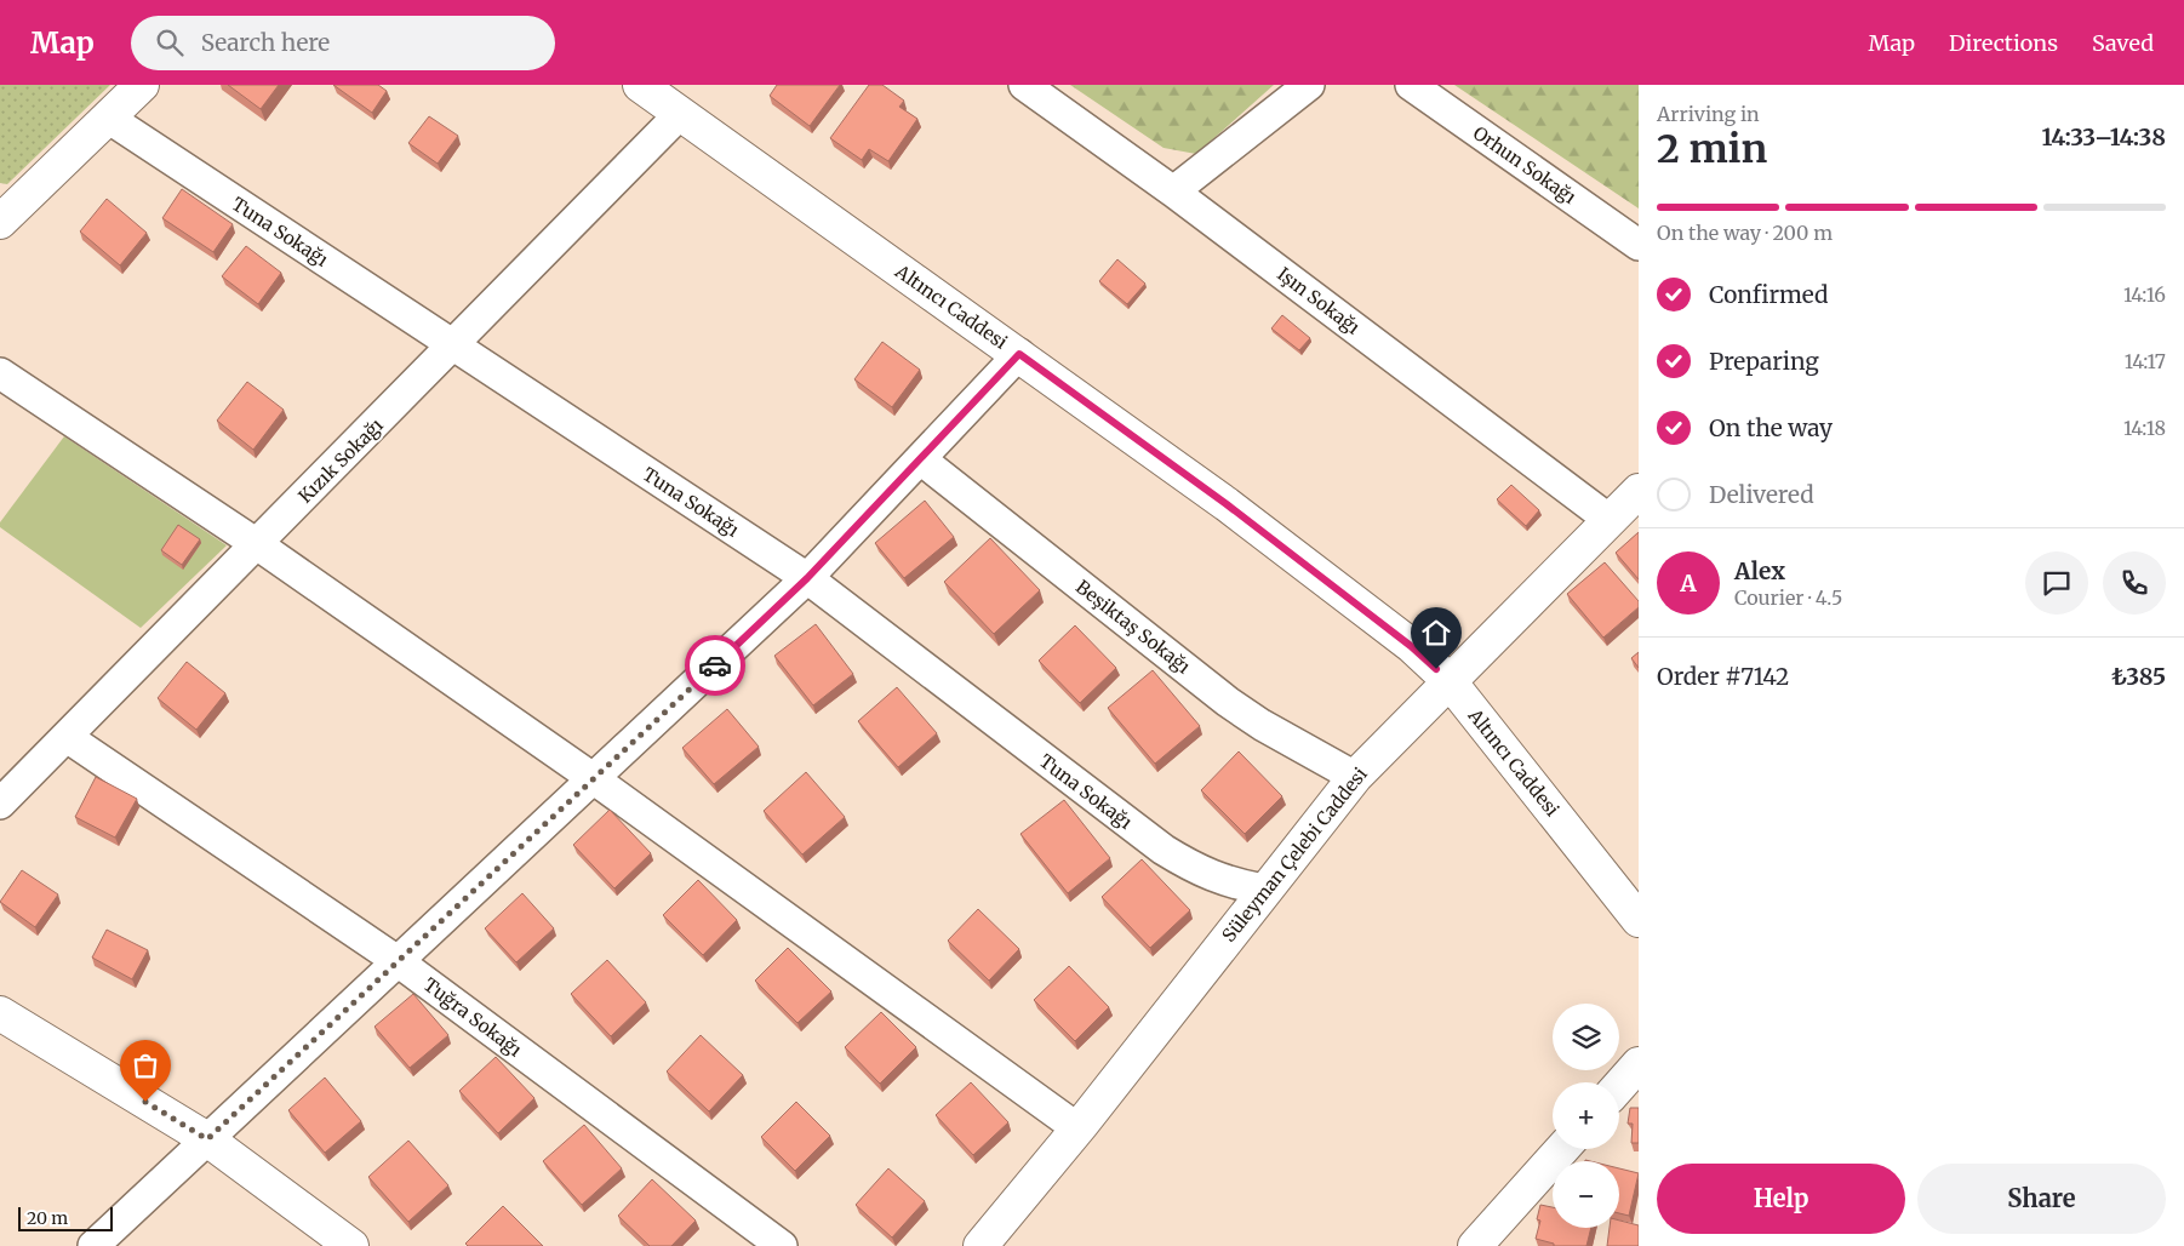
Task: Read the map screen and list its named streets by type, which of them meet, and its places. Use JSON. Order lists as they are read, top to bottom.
{
  "streets": {
    "street": [
      "Orhun Sokağı",
      "Tuna Sokağı",
      "Işın Sokağı",
      "Altıncı Caddesi",
      "Kızık Sokağı",
      "Beşiktaş Sokağı",
      "Süleyman Çelebi Caddesi",
      "Tuğra Sokağı"
    ]
  },
  "crossings": [
    ["Tuna Sokağı", "Kızık Sokağı"],
    ["Tuna Sokağı", "Süleyman Çelebi Caddesi"],
    ["Işın Sokağı", "Süleyman Çelebi Caddesi"],
    ["Altıncı Caddesi", "Kızık Sokağı"],
    ["Altıncı Caddesi", "Süleyman Çelebi Caddesi"],
    ["Kızık Sokağı", "Tuğra Sokağı"],
    ["Beşiktaş Sokağı", "Süleyman Çelebi Caddesi"]
  ],
  "scale_bar": "20 m",
  "page": {
    "header": "Map",
    "search": "Search here",
    "nav": ["Map", "Directions", "Saved"],
    "heading": ["2 min", "Arriving in", "14:33–14:38"],
    "panel": [
      "Alex",
      "Courier · 4.5",
      "Order #7142",
      "₺385"
    ],
    "bar": "On the way · 200 m",
    "list": [
      ["Confirmed", "14:16"],
      ["Preparing", "14:17"],
      ["On the way", "14:18"],
      "Delivered"
    ],
    "round": "A",
    "map_buttons": ["+", "−"],
    "buttons": ["Help", "Share"],
    "scale": "20 m"
  }
}
